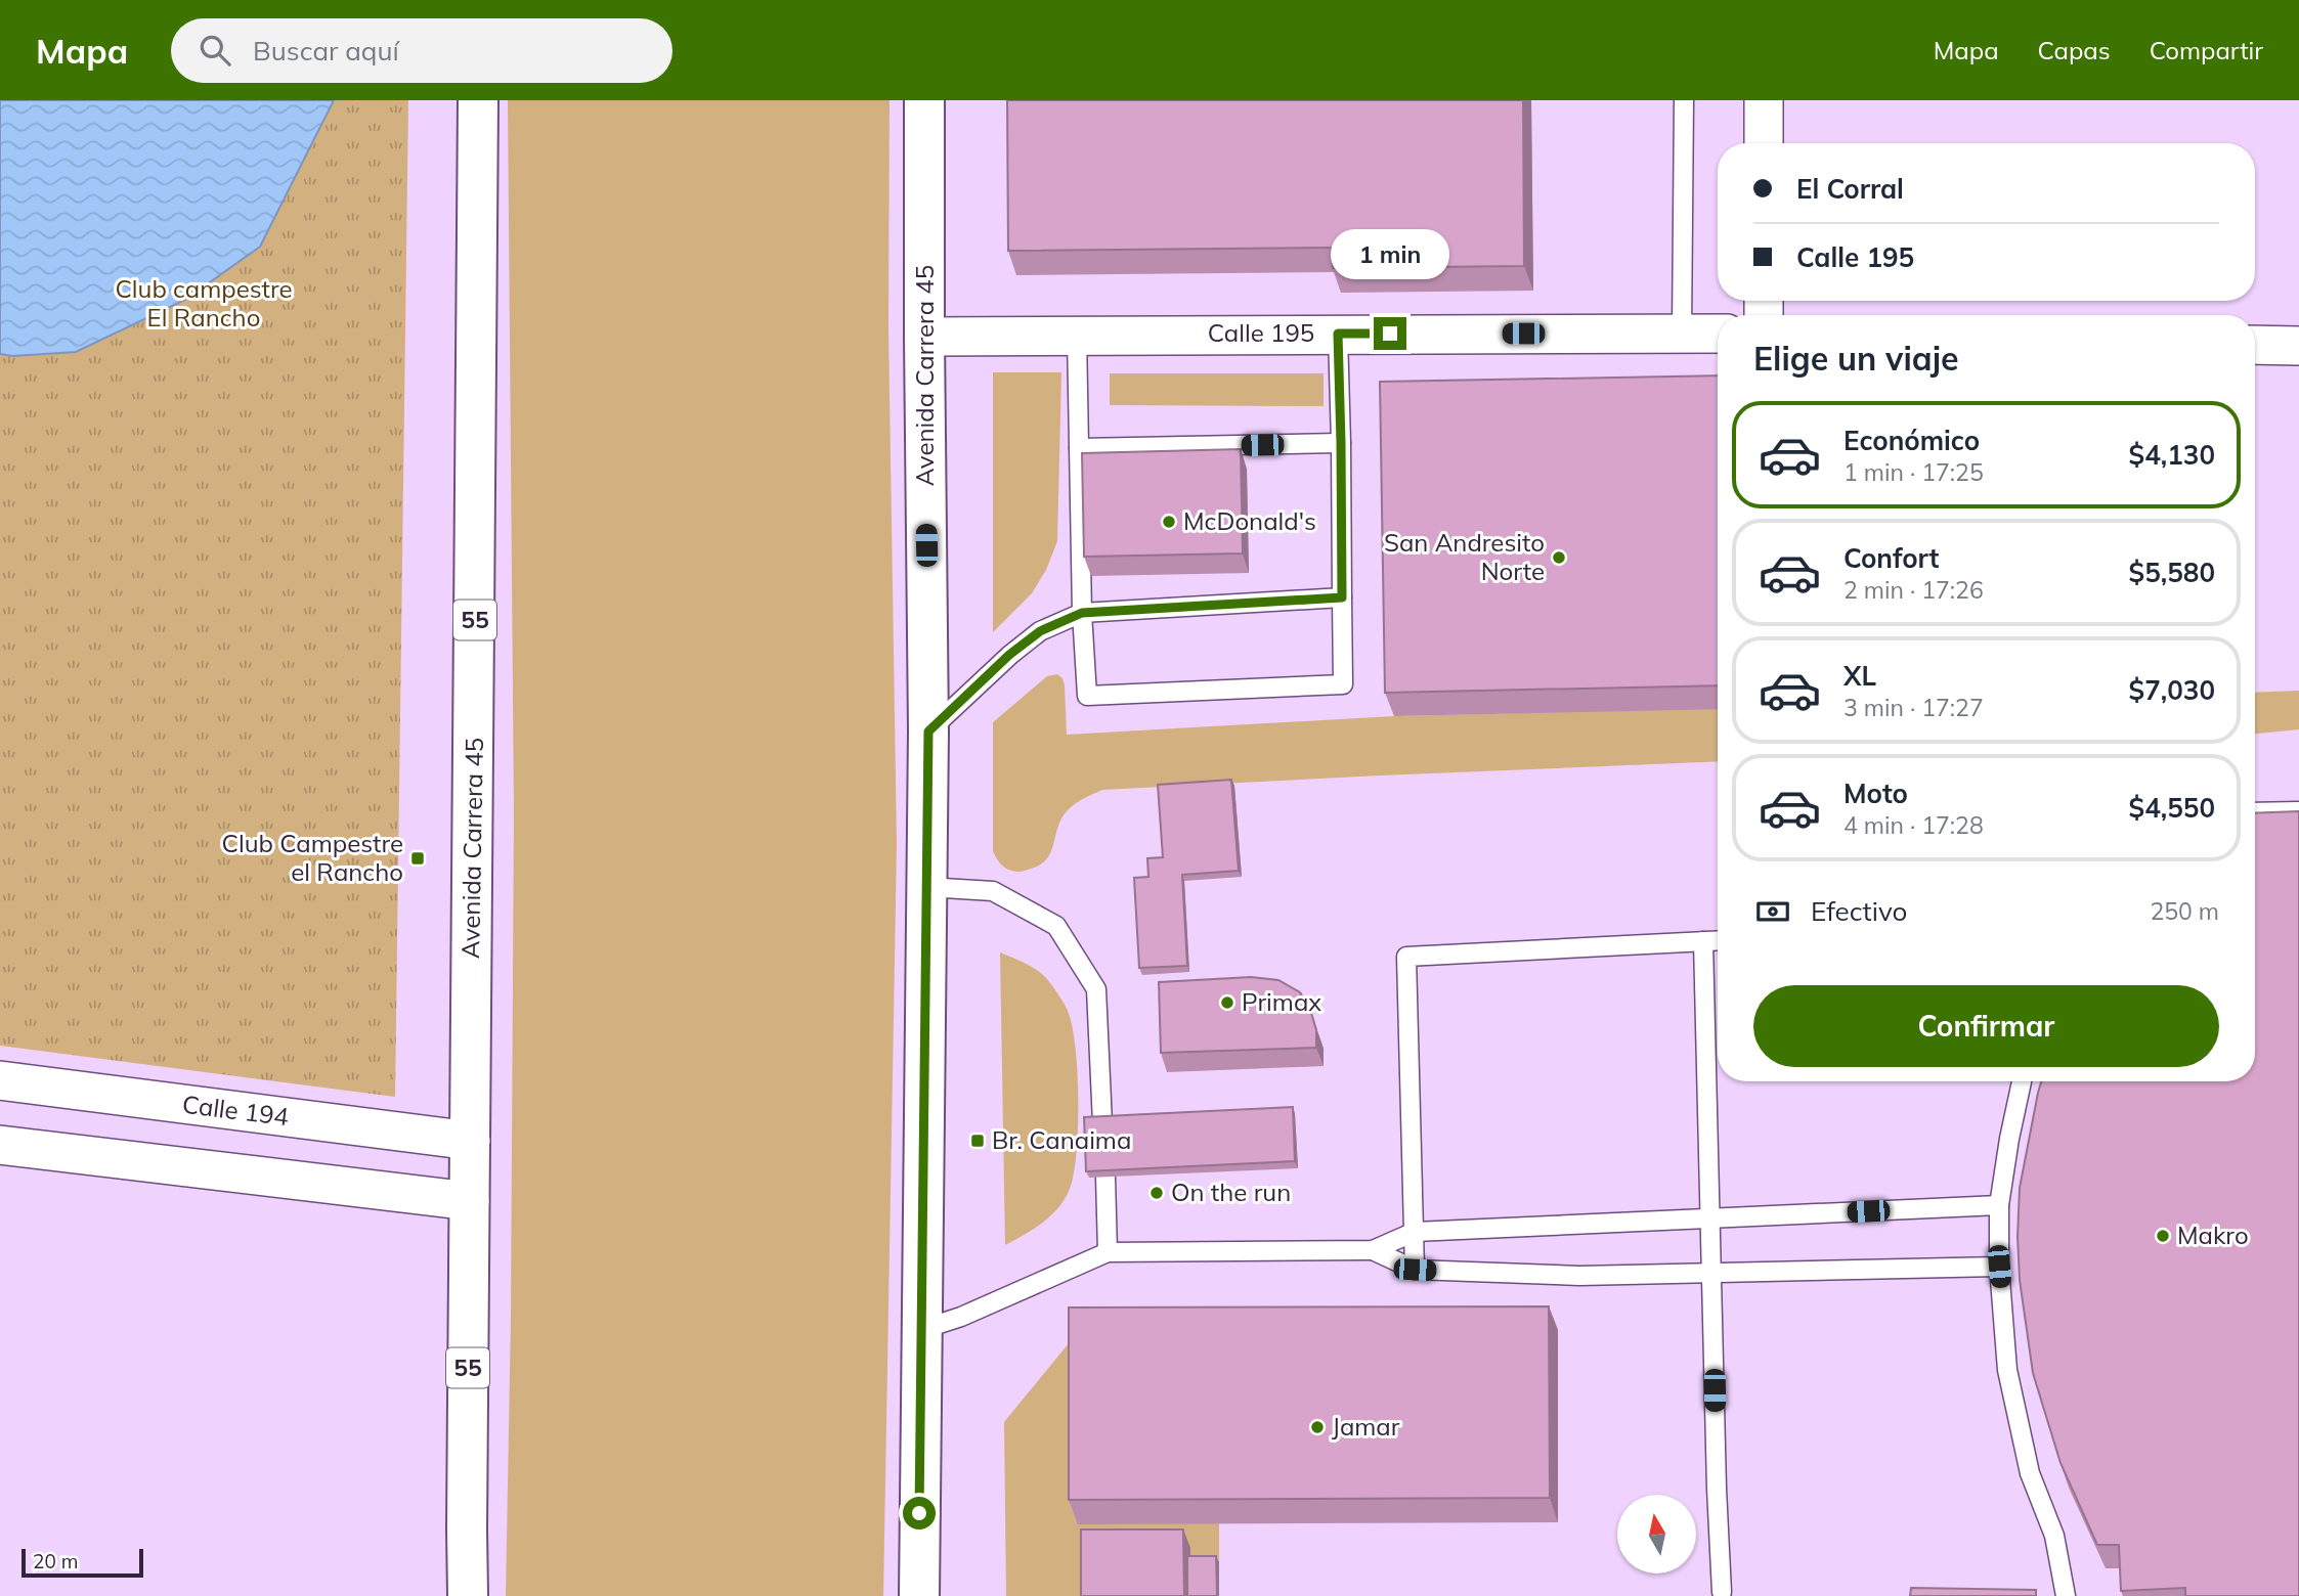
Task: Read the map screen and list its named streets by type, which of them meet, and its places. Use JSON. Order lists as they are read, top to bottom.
{
  "streets": {
    "highway": ["Avenida Carrera 45", "55"],
    "street": ["Calle 195", "Calle 194"]
  },
  "crossings": [
    ["Calle 195", "Avenida Carrera 45"],
    ["Avenida Carrera 45", "Calle 194"]
  ],
  "parks": ["Club campestre El Rancho"],
  "places": {
    "other": [
      "McDonald's",
      "San Andresito Norte",
      "Primax",
      "On the run",
      "Makro",
      "Jamar"
    ],
    "transit": ["Club Campestre el Rancho", "Br. Canaima"]
  },
  "scale_bar": "20 m",
  "north": "top",
  "page": {
    "header": "Mapa",
    "search": "Buscar aquí",
    "nav": ["Mapa", "Capas", "Compartir"],
    "banner": ["El Corral", "Calle 195"],
    "bubble": "1 min",
    "heading": "Elige un viaje",
    "list": [
      {
        "name": "Económico",
        "note": "1 min · 17:25",
        "value": "$4,130"
      },
      {
        "name": "Confort",
        "note": "2 min · 17:26",
        "value": "$5,580"
      },
      {
        "name": "XL",
        "note": "3 min · 17:27",
        "value": "$7,030"
      },
      {
        "name": "Moto",
        "note": "4 min · 17:28",
        "value": "$4,550"
      }
    ],
    "pay": ["Efectivo", "250 m"],
    "buttons": "Confirmar",
    "scale": "20 m"
  }
}
